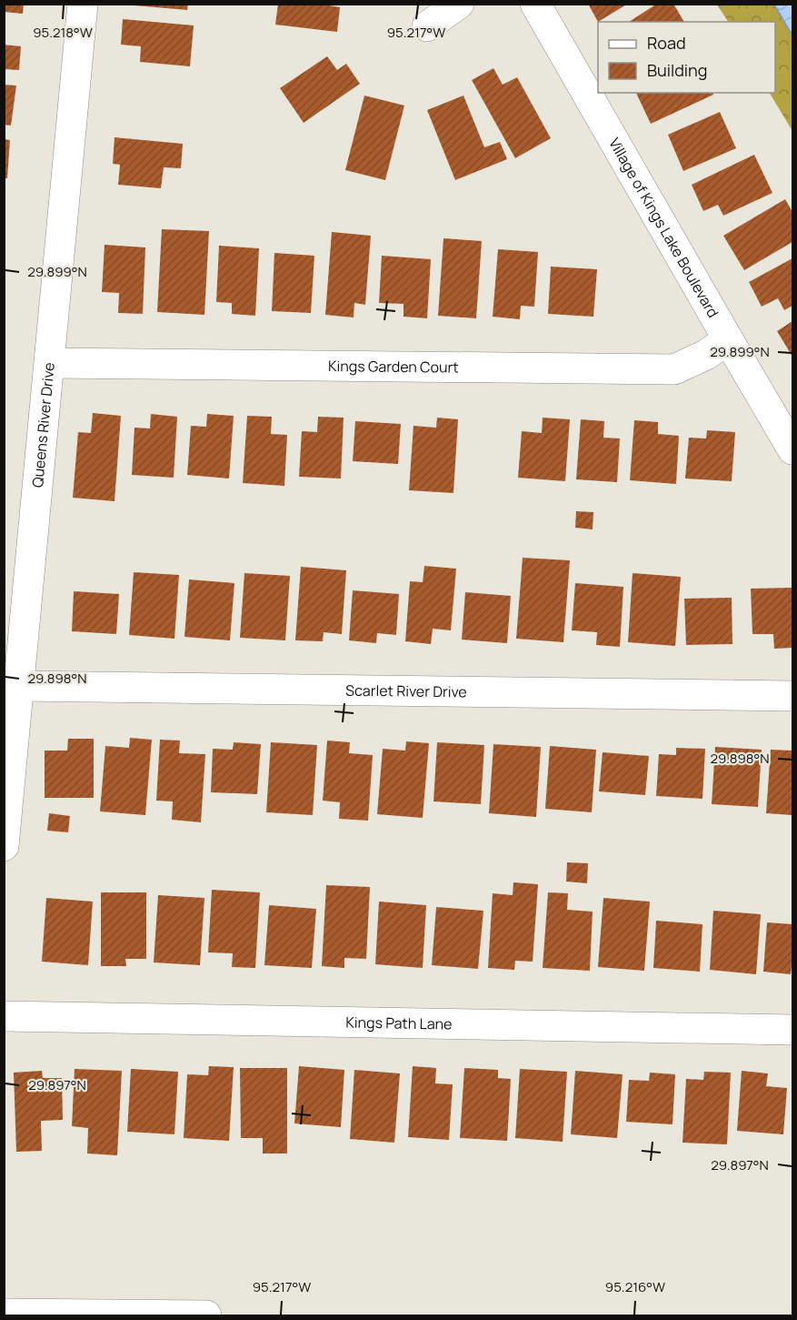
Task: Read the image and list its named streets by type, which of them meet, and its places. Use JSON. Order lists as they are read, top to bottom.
{
  "streets": {
    "street": [
      "Village of Kings Lake Boulevard",
      "Kings Garden Court",
      "Queens River Drive",
      "Scarlet River Drive",
      "Kings Path Lane"
    ]
  },
  "crossings": [
    ["Village of Kings Lake Boulevard", "Kings Garden Court"],
    ["Kings Garden Court", "Queens River Drive"],
    ["Queens River Drive", "Scarlet River Drive"]
  ],
  "legend": ["Road", "Building"],
  "coordinates": [
    "95.218°W",
    "95.217°W",
    "29.899°N",
    "29.898°N",
    "29.897°N",
    "95.216°W"
  ]
}
